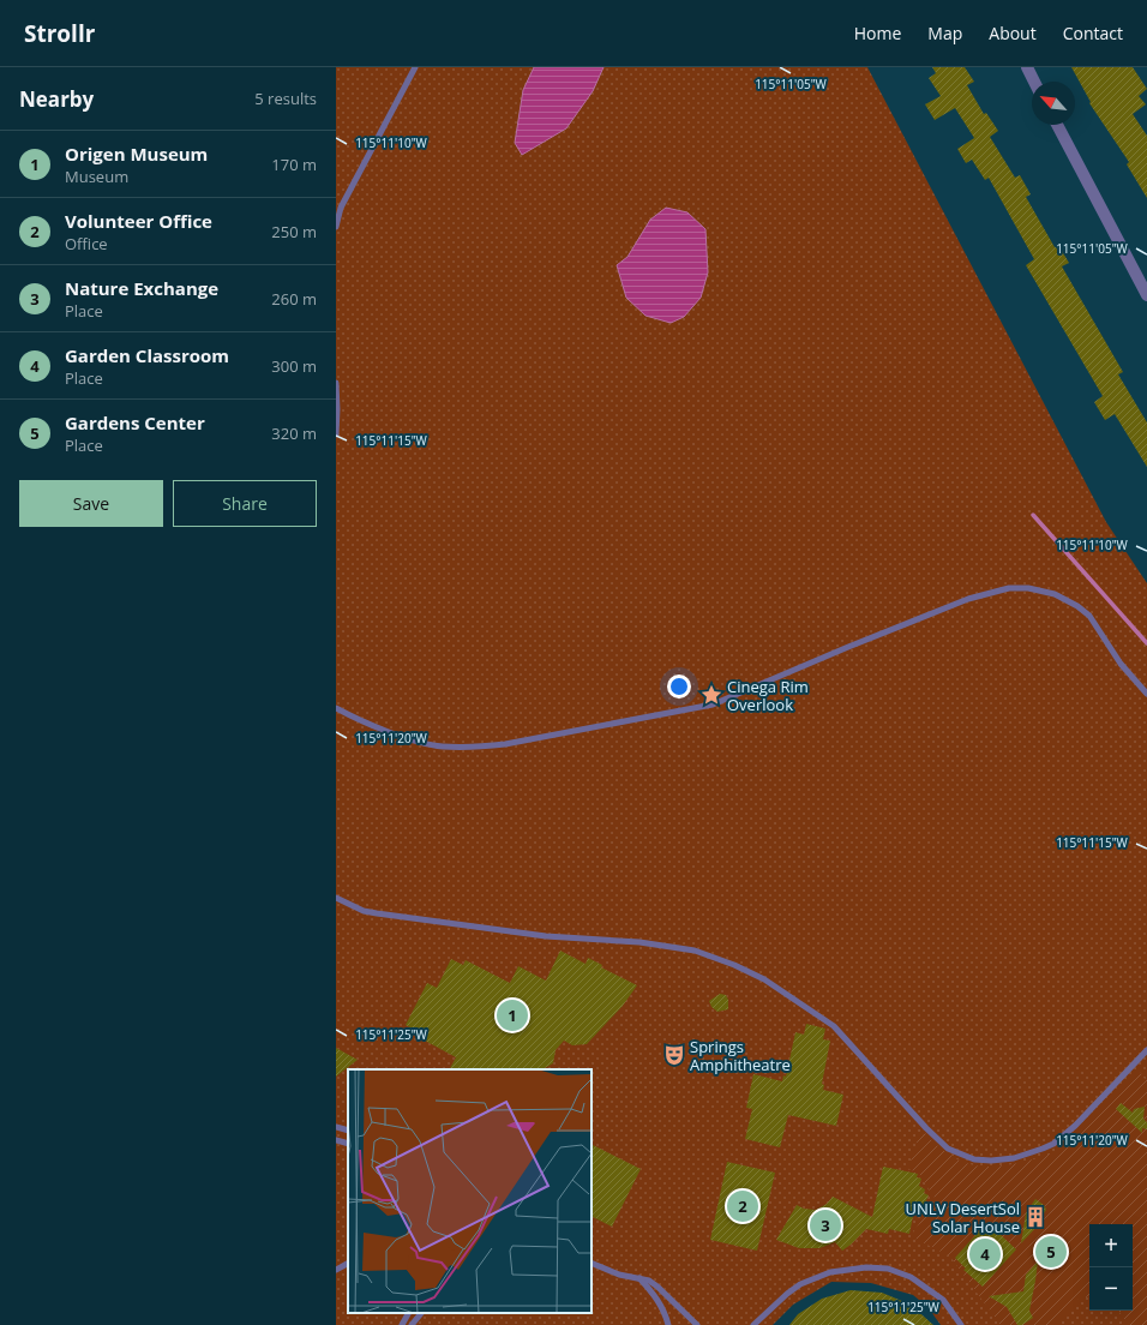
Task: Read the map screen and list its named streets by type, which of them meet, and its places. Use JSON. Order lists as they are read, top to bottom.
{
  "places": {
    "place": ["Cinega Rim Overlook"],
    "theatre": ["Springs Amphitheatre"],
    "building": ["UNLV DesertSol Solar House"]
  },
  "north": "top left",
  "page": {
    "header": "Strollr",
    "nav": [
      "Home",
      "Map",
      "About",
      "Contact"
    ],
    "heading": ["Nearby", "5 results"],
    "list": [
      {
        "mark": "1",
        "name": "Origen Museum",
        "note": "Museum",
        "value": "170 m"
      },
      {
        "mark": "2",
        "name": "Volunteer Office",
        "note": "Office",
        "value": "250 m"
      },
      {
        "mark": "3",
        "name": "Nature Exchange",
        "note": "Place",
        "value": "260 m"
      },
      {
        "mark": "4",
        "name": "Garden Classroom",
        "note": "Place",
        "value": "300 m"
      },
      {
        "mark": "5",
        "name": "Gardens Center",
        "note": "Place",
        "value": "320 m"
      }
    ],
    "buttons": ["Save", "Share"],
    "pins": [
      "1",
      "2",
      "3",
      "5",
      "4"
    ],
    "map_buttons": ["+", "−"]
  },
  "coordinates": [
    "115°11'05\"W",
    "115°11'10\"W",
    "115°11'15\"W",
    "115°11'20\"W",
    "115°11'25\"W"
  ]
}
